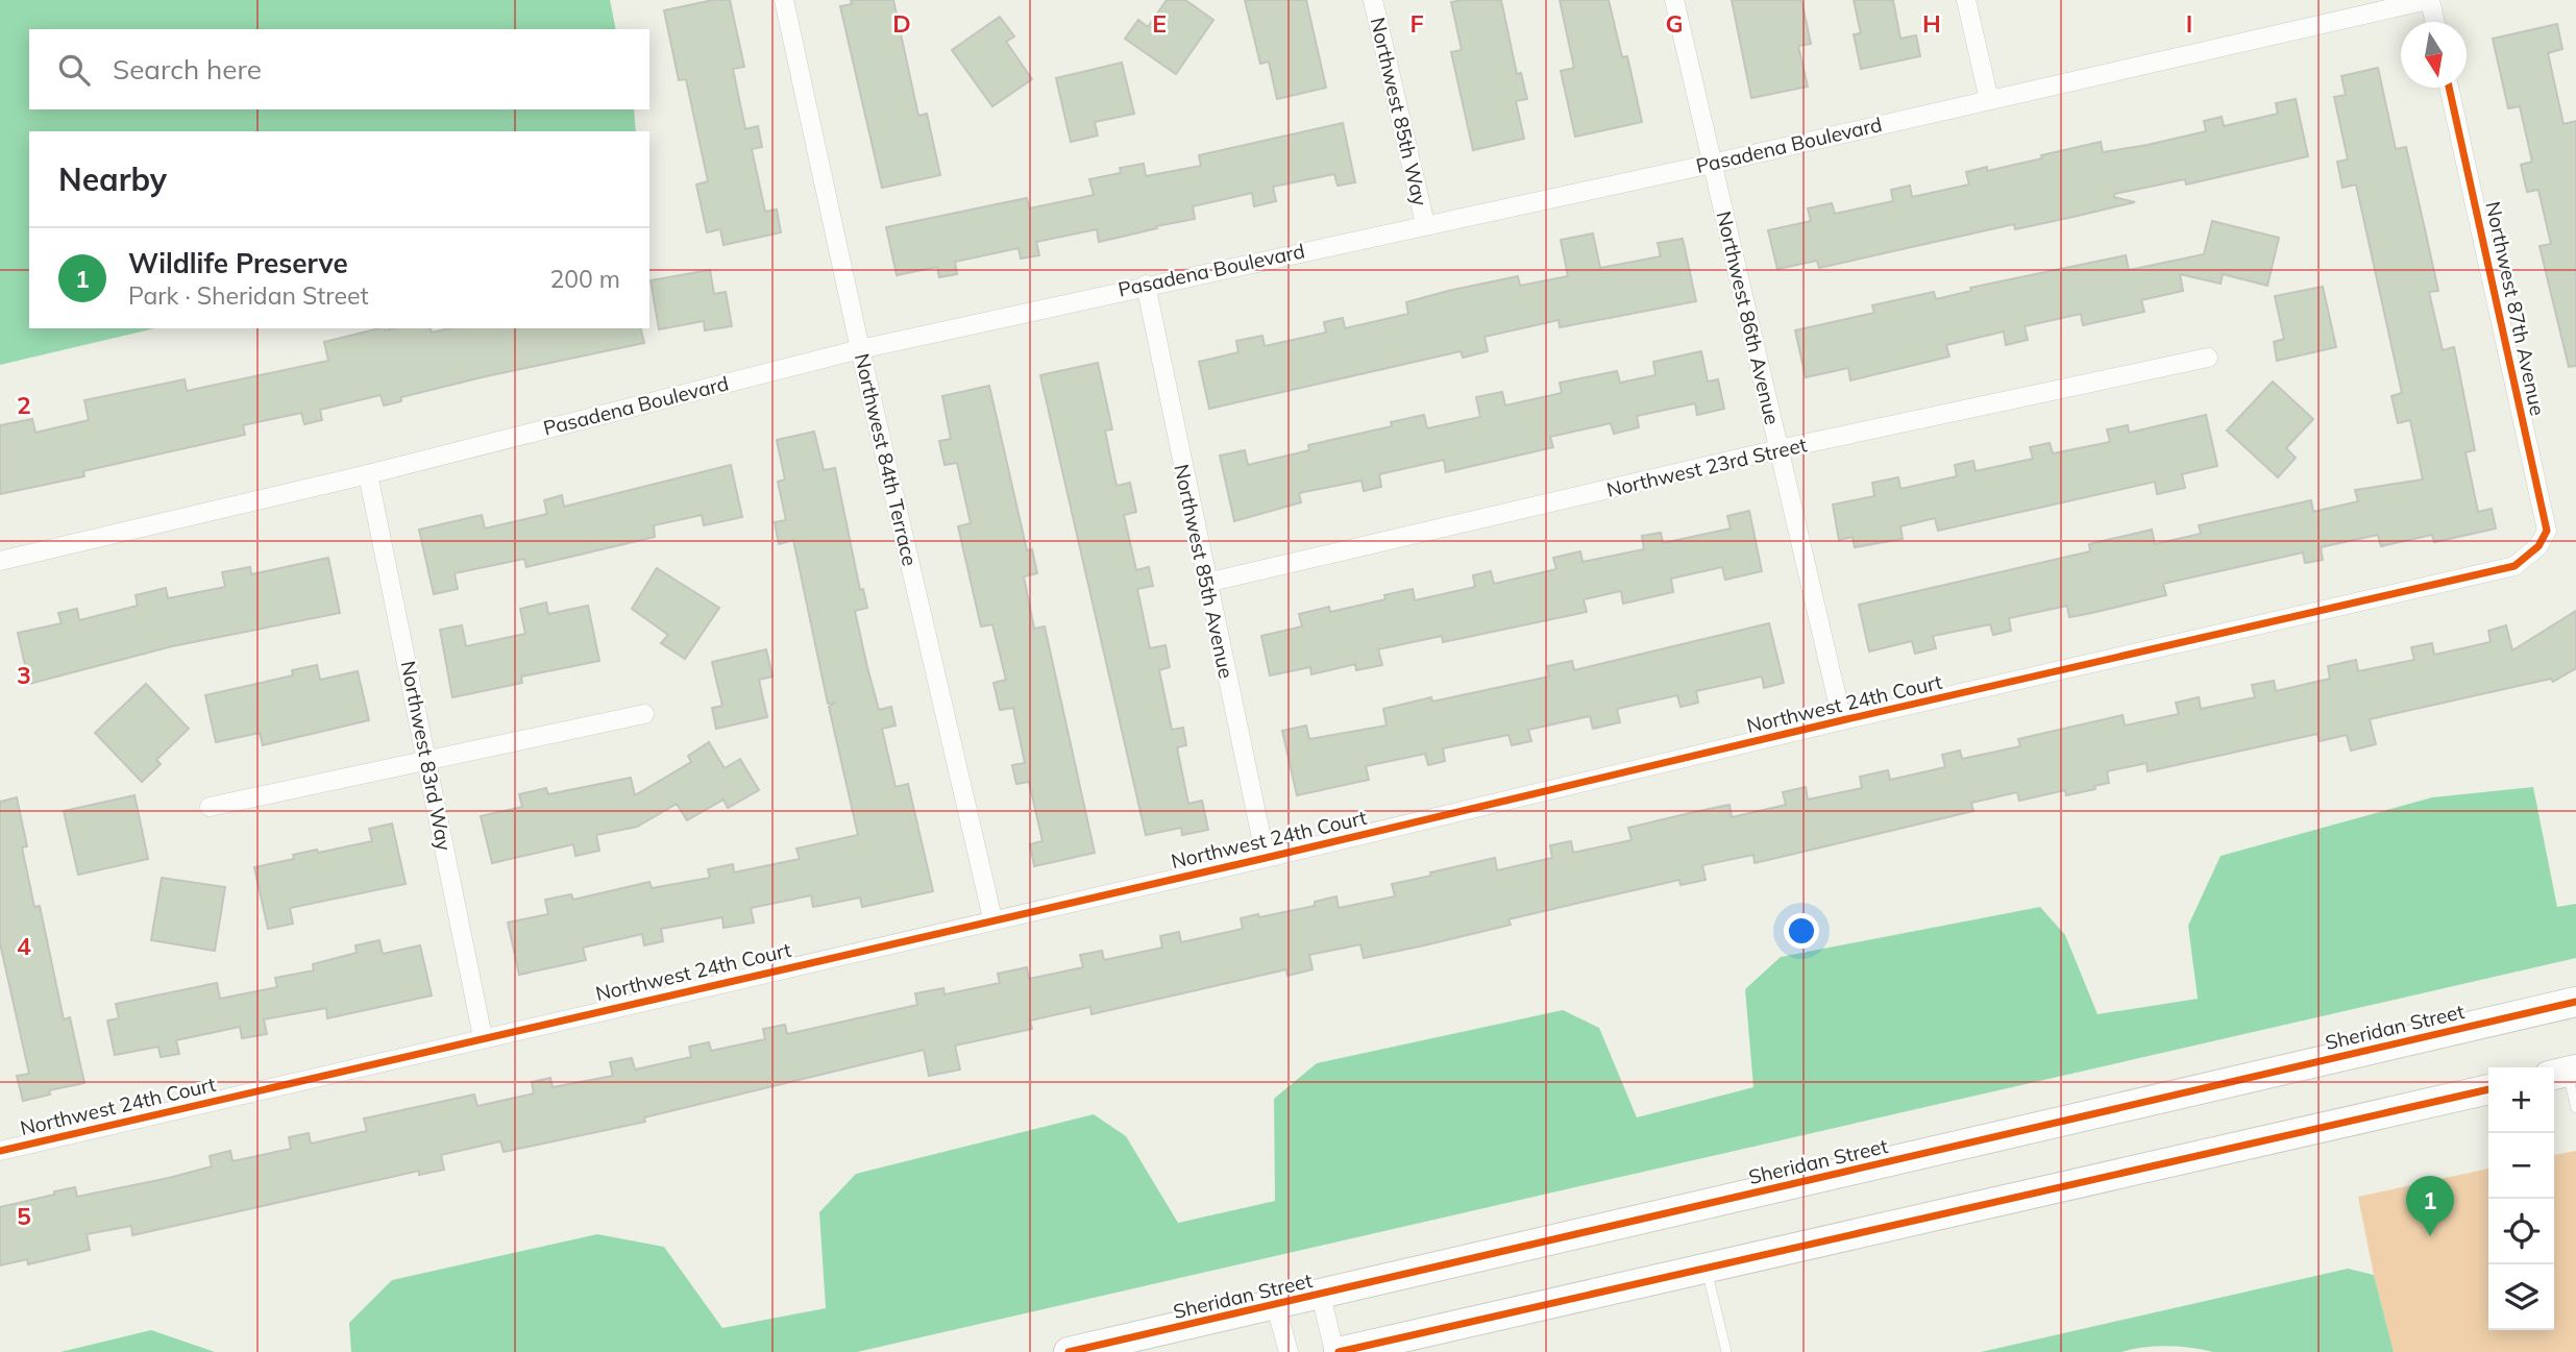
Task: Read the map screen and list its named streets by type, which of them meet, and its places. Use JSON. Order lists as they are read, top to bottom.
{
  "streets": {
    "main road": ["Sheridan Street"],
    "street": [
      "Northwest 85th Way",
      "Pasadena Boulevard",
      "Northwest 87th Avenue",
      "Northwest 86th Avenue",
      "Northwest 84th Terrace",
      "Northwest 23rd Street",
      "Northwest 85th Avenue",
      "Northwest 24th Court",
      "Northwest 83rd Way"
    ]
  },
  "crossings": [
    ["Northwest 85th Way", "Pasadena Boulevard"],
    ["Pasadena Boulevard", "Northwest 86th Avenue"],
    ["Pasadena Boulevard", "Northwest 84th Terrace"],
    ["Pasadena Boulevard", "Northwest 85th Avenue"],
    ["Pasadena Boulevard", "Northwest 83rd Way"],
    ["Northwest 87th Avenue", "Northwest 24th Court"],
    ["Northwest 86th Avenue", "Northwest 23rd Street"],
    ["Northwest 86th Avenue", "Northwest 24th Court"],
    ["Northwest 84th Terrace", "Northwest 24th Court"],
    ["Northwest 23rd Street", "Northwest 85th Avenue"],
    ["Northwest 85th Avenue", "Northwest 24th Court"],
    ["Northwest 24th Court", "Northwest 83rd Way"]
  ],
  "north": "bottom",
  "page": {
    "search": "Search here",
    "heading": "Nearby",
    "list": [
      {
        "mark": "1",
        "name": "Wildlife Preserve",
        "note": "Park · Sheridan Street",
        "value": "200 m"
      }
    ],
    "map_buttons": ["+", "−"],
    "pins": "1"
  },
  "grid": {
    "columns": [
      "D",
      "E",
      "F",
      "G",
      "H",
      "I"
    ],
    "rows": [
      "2",
      "3",
      "4",
      "5"
    ]
  }
}
